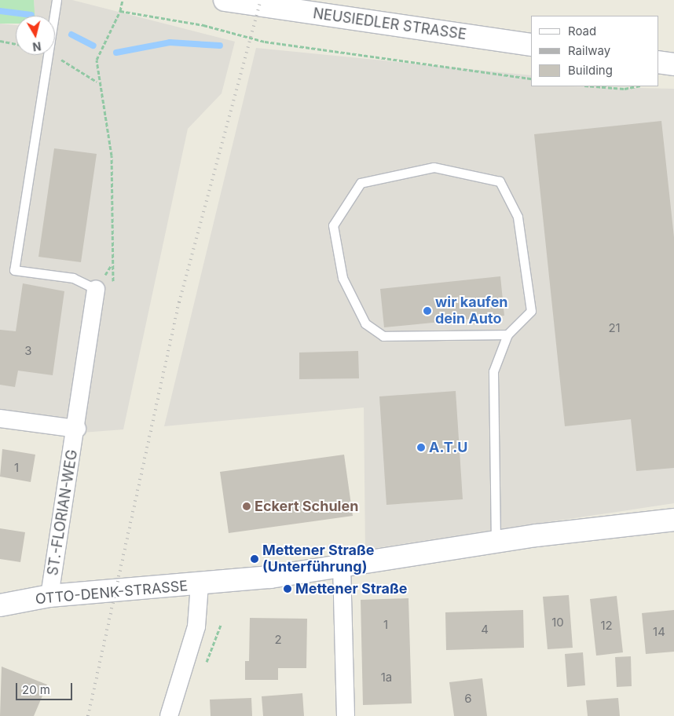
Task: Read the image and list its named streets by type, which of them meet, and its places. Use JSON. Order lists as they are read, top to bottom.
{
  "streets": {
    "street": ["NEUSIEDLER STRASSE", "ST.-FLORIAN-WEG", "OTTO-DENK-STRASSE"]
  },
  "crossings": [
    ["ST.-FLORIAN-WEG", "OTTO-DENK-STRASSE"]
  ],
  "places": [
    "wir kaufen dein Auto",
    "A.T.U",
    "Eckert Schulen",
    "Mettener Straße (Unterführung)",
    "Mettener Straße"
  ],
  "house_numbers": [
    "21",
    "3",
    "1",
    "10",
    "1",
    "12",
    "4",
    "14",
    "2",
    "1a",
    "6"
  ],
  "legend": ["Road", "Railway", "Building"],
  "scale_bar": "20 m",
  "north": "bottom"
}
